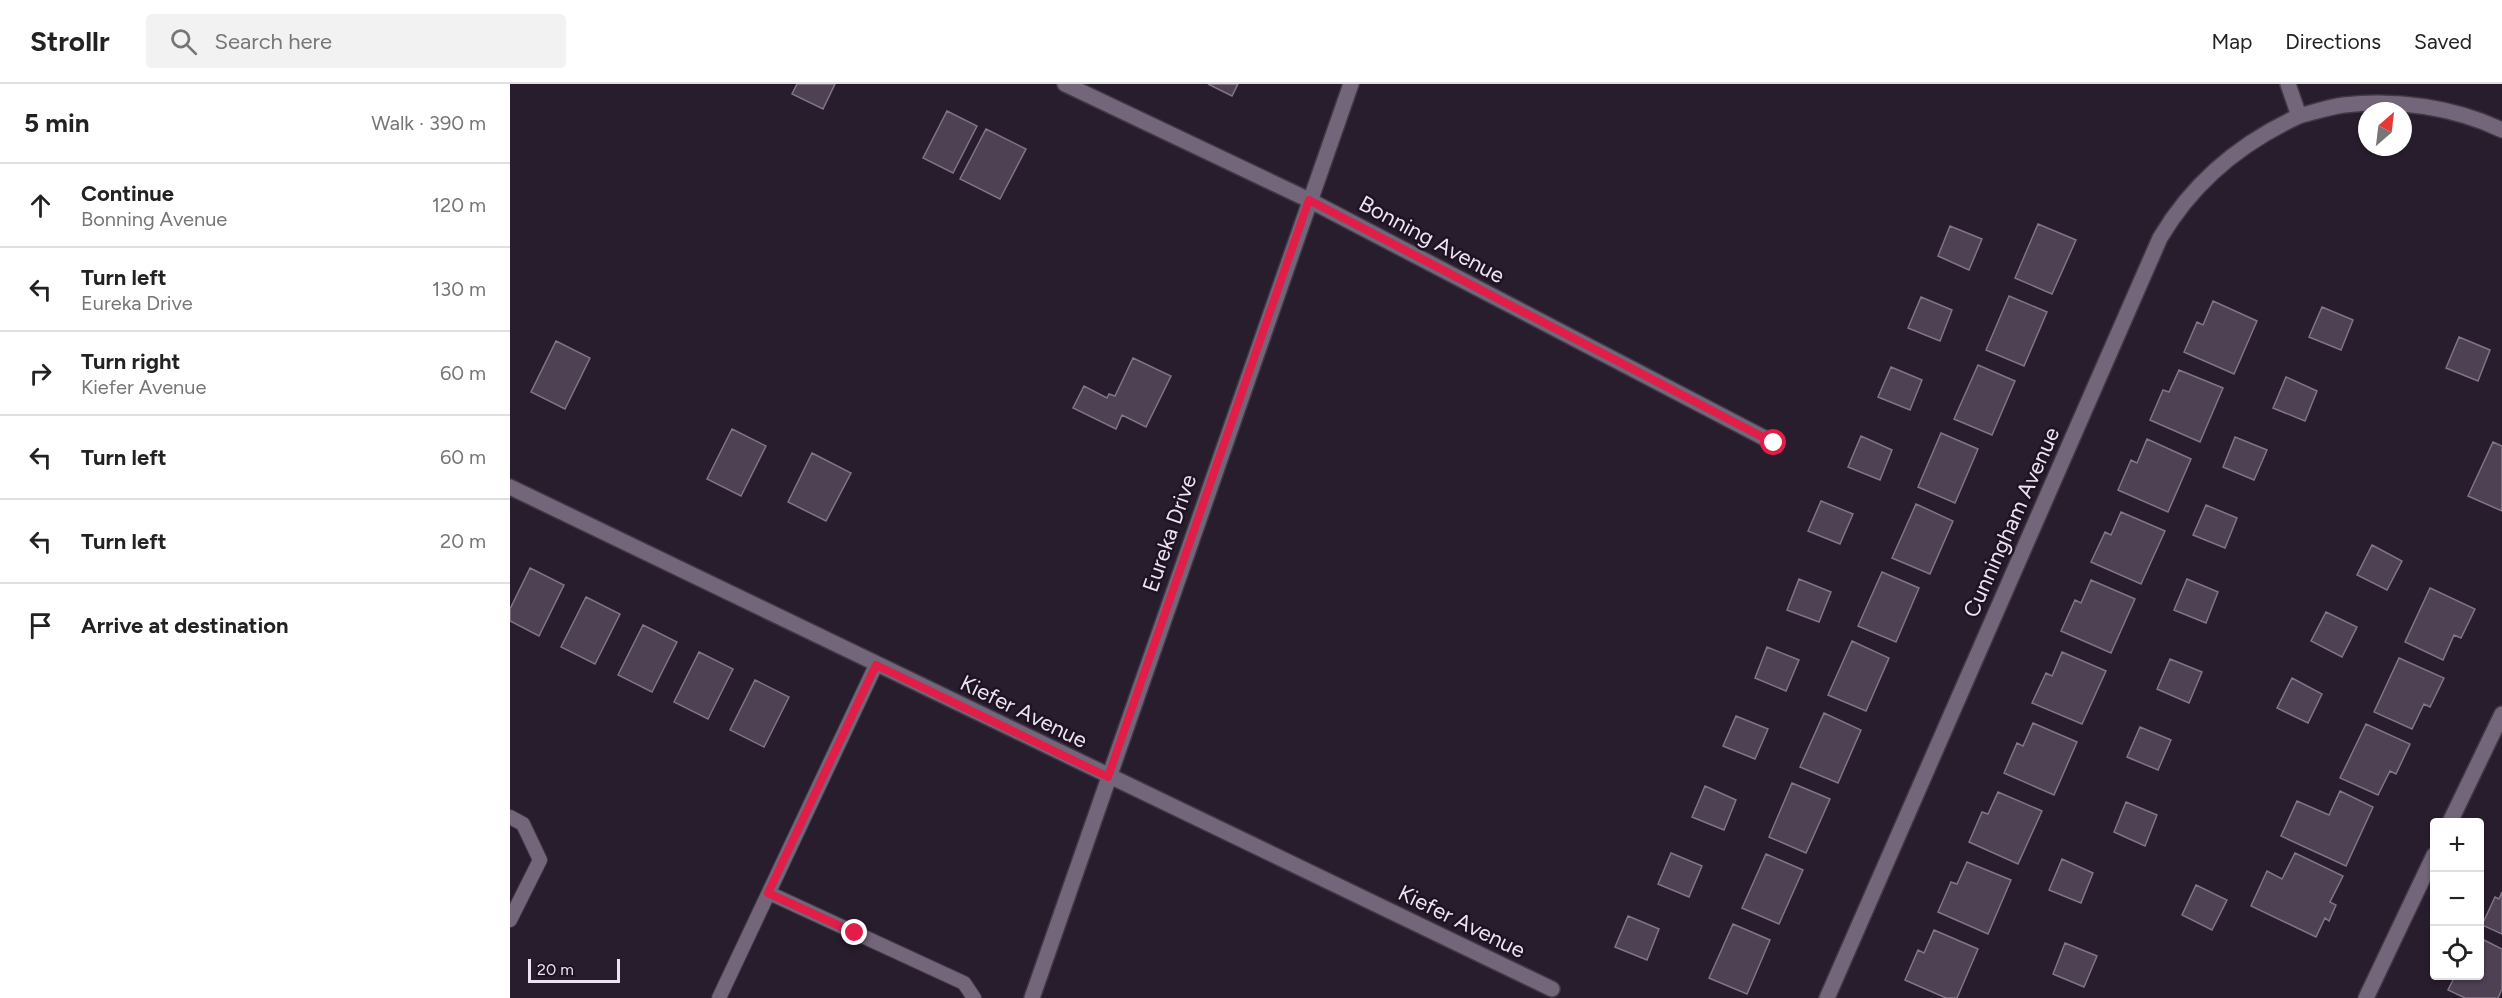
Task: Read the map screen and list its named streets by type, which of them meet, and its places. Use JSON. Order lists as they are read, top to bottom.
{
  "streets": {
    "street": [
      "Bonning Avenue",
      "Cunningham Avenue",
      "Eureka Drive",
      "Kiefer Avenue"
    ]
  },
  "crossings": [
    ["Bonning Avenue", "Eureka Drive"],
    ["Eureka Drive", "Kiefer Avenue"]
  ],
  "scale_bar": "20 m",
  "north": "top right",
  "page": {
    "header": "Strollr",
    "search": "Search here",
    "nav": ["Map", "Directions", "Saved"],
    "heading": ["5 min", "Walk · 390 m"],
    "list": [
      ["Continue", "Bonning Avenue", "120 m"],
      ["Turn left", "Eureka Drive", "130 m"],
      ["Turn right", "Kiefer Avenue", "60 m"],
      ["Turn left", "60 m"],
      ["Turn left", "20 m"],
      "Arrive at destination"
    ],
    "map_buttons": ["+", "−"],
    "scale": "20 m"
  }
}
